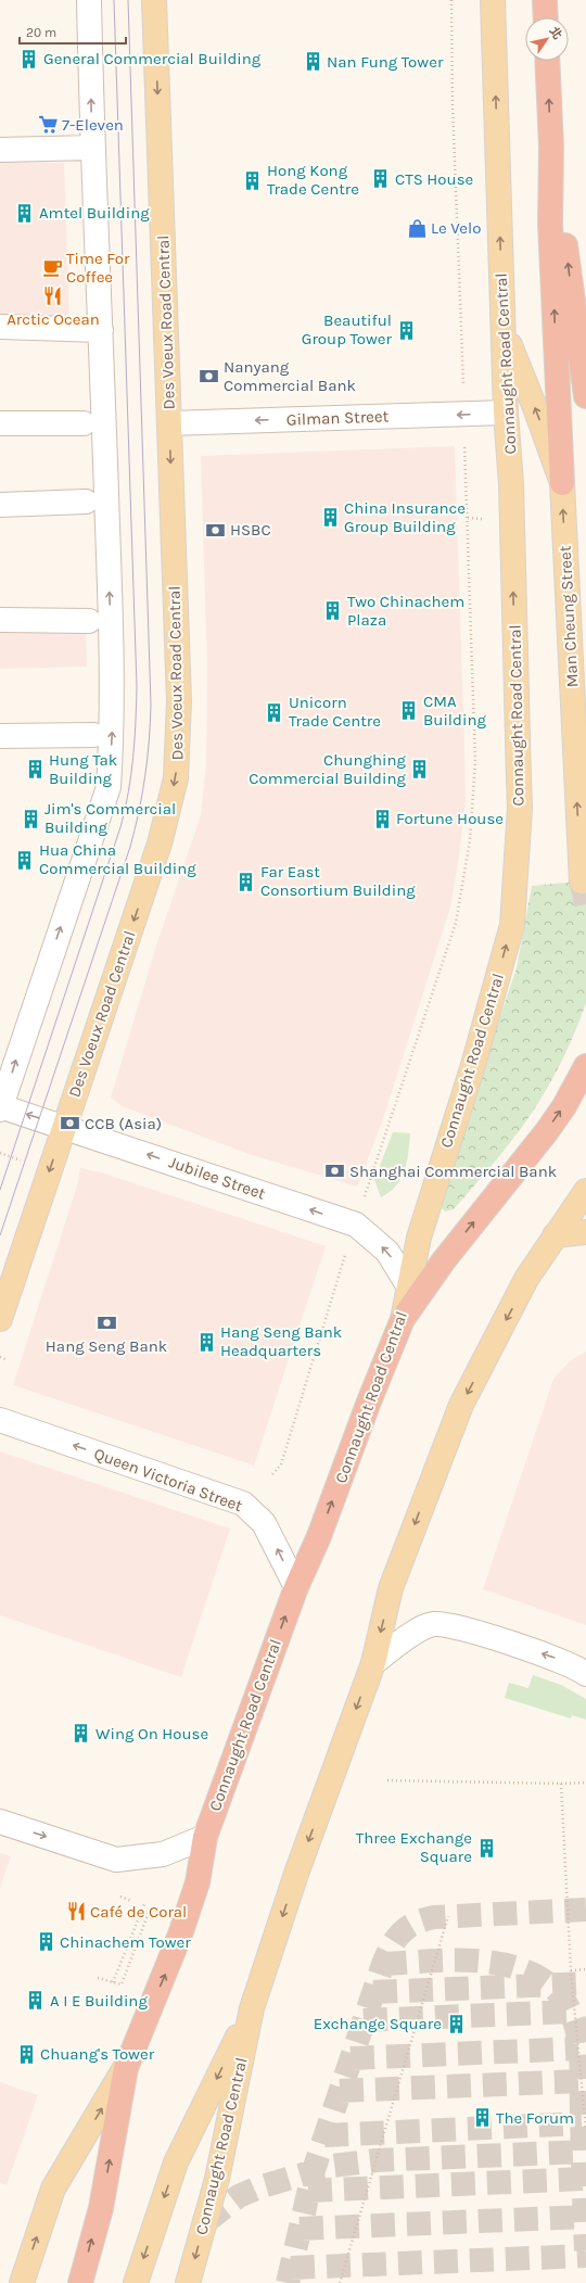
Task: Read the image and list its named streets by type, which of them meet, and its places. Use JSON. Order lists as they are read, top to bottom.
{
  "streets": {
    "highway": ["Connaught Road Central"],
    "main road": ["Des Voeux Road Central", "Man Cheung Street"],
    "street": ["Gilman Street", "Jubilee Street", "Queen Victoria Street"]
  },
  "crossings": [
    ["Des Voeux Road Central", "Gilman Street"],
    ["Des Voeux Road Central", "Jubilee Street"],
    ["Connaught Road Central", "Gilman Street"],
    ["Connaught Road Central", "Man Cheung Street"],
    ["Connaught Road Central", "Jubilee Street"],
    ["Connaught Road Central", "Queen Victoria Street"]
  ],
  "one_way": [
    "Des Voeux Road Central",
    "Gilman Street",
    "Man Cheung Street",
    "Jubilee Street",
    "Queen Victoria Street"
  ],
  "places": {
    "building": [
      "General Commercial Building",
      "Nan Fung Tower",
      "CTS House",
      "Hong Kong Trade Centre",
      "Amtel Building",
      "Beautiful Group Tower",
      "China Insurance Group Building",
      "Two Chinachem Plaza",
      "CMA Building",
      "Unicorn Trade Centre",
      "Hung Tak Building",
      "Chunghing Commercial Building",
      "Jim's Commercial Building",
      "Fortune House",
      "Hua China Commercial Building",
      "Far East Consortium Building",
      "Hang Seng Bank Headquarters",
      "Wing On House",
      "Three Exchange Square",
      "Chinachem Tower",
      "A I E Building",
      "Exchange Square",
      "Chuang's Tower",
      "The Forum"
    ],
    "supermarket": ["7-Eleven"],
    "shop": ["Le Velo"],
    "cafe": ["Time For Coffee"],
    "restaurant": ["Arctic Ocean", "Café de Coral"],
    "bank": [
      "Nanyang Commercial Bank",
      "HSBC",
      "CCB (Asia)",
      "Shanghai Commercial Bank",
      "Hang Seng Bank"
    ]
  },
  "scale_bar": "20 m",
  "north": "top right"
}
